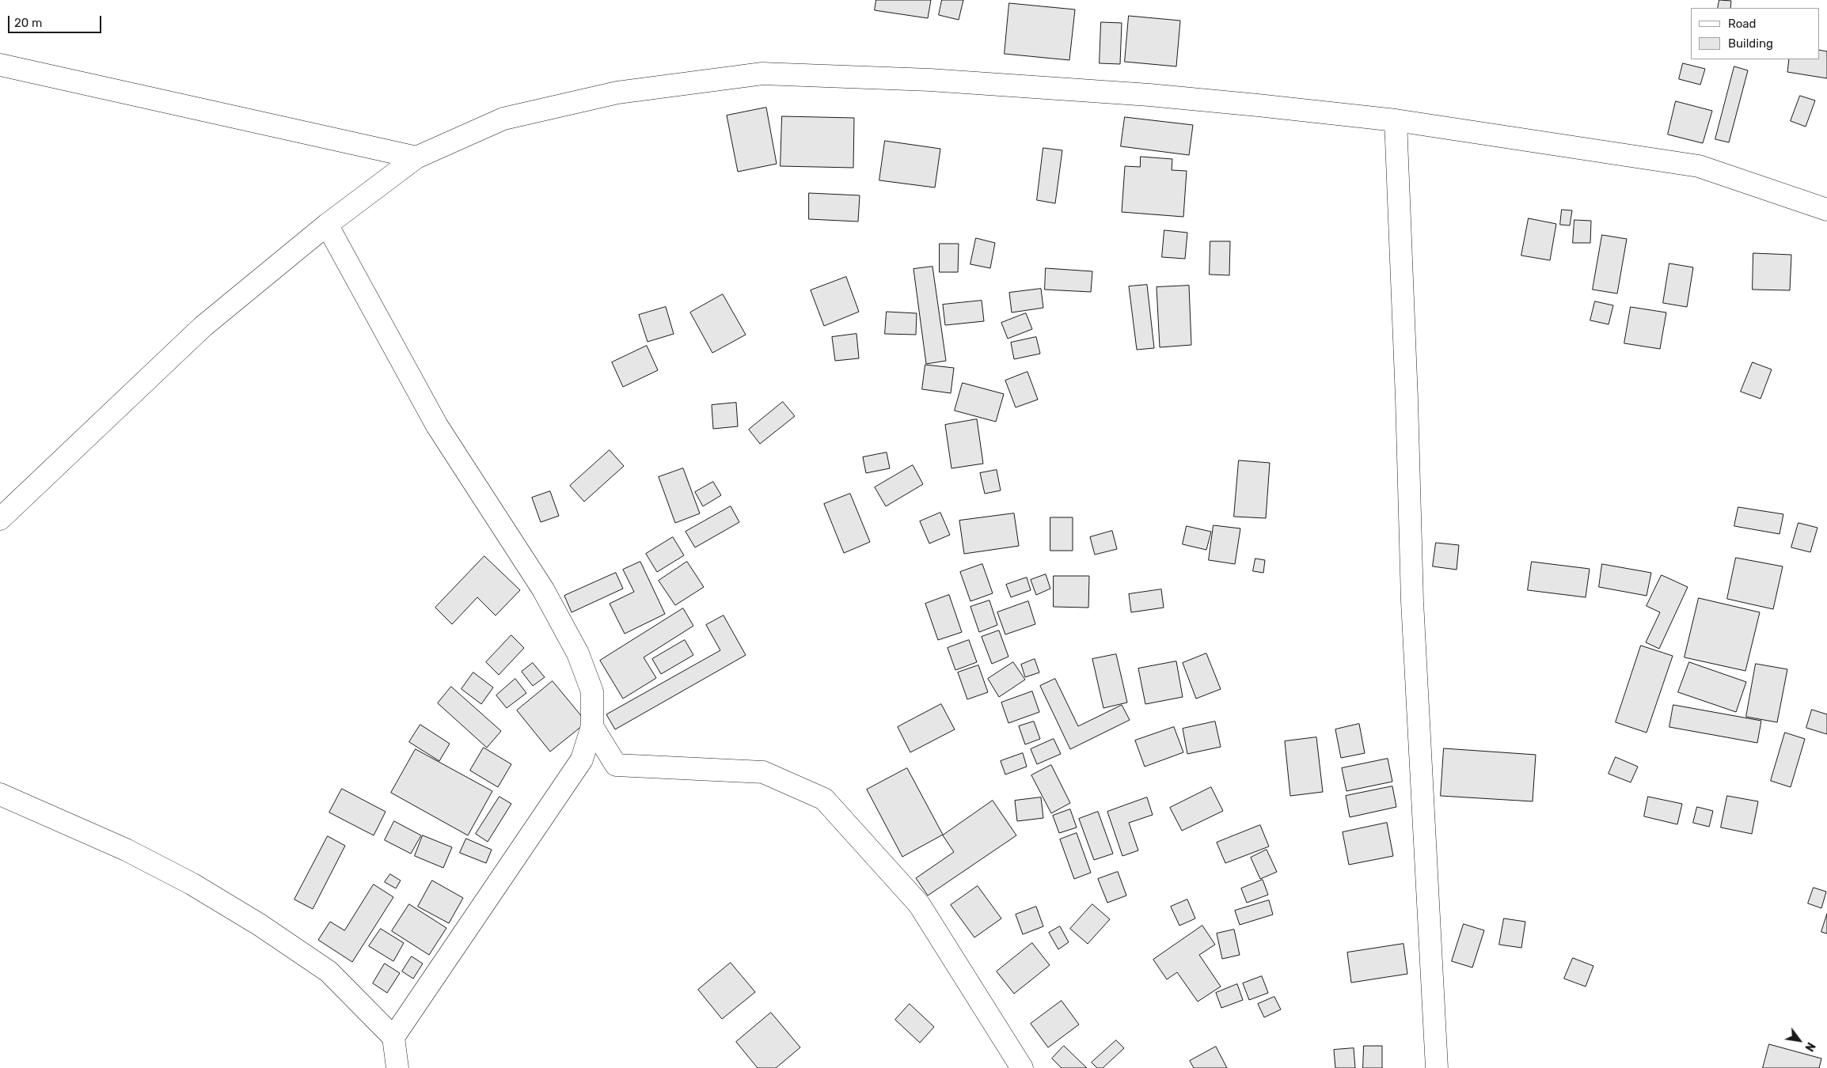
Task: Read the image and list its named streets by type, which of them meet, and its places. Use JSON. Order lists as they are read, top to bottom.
{
  "legend": ["Road", "Building"],
  "scale_bar": "20 m",
  "north": "bottom right"
}
